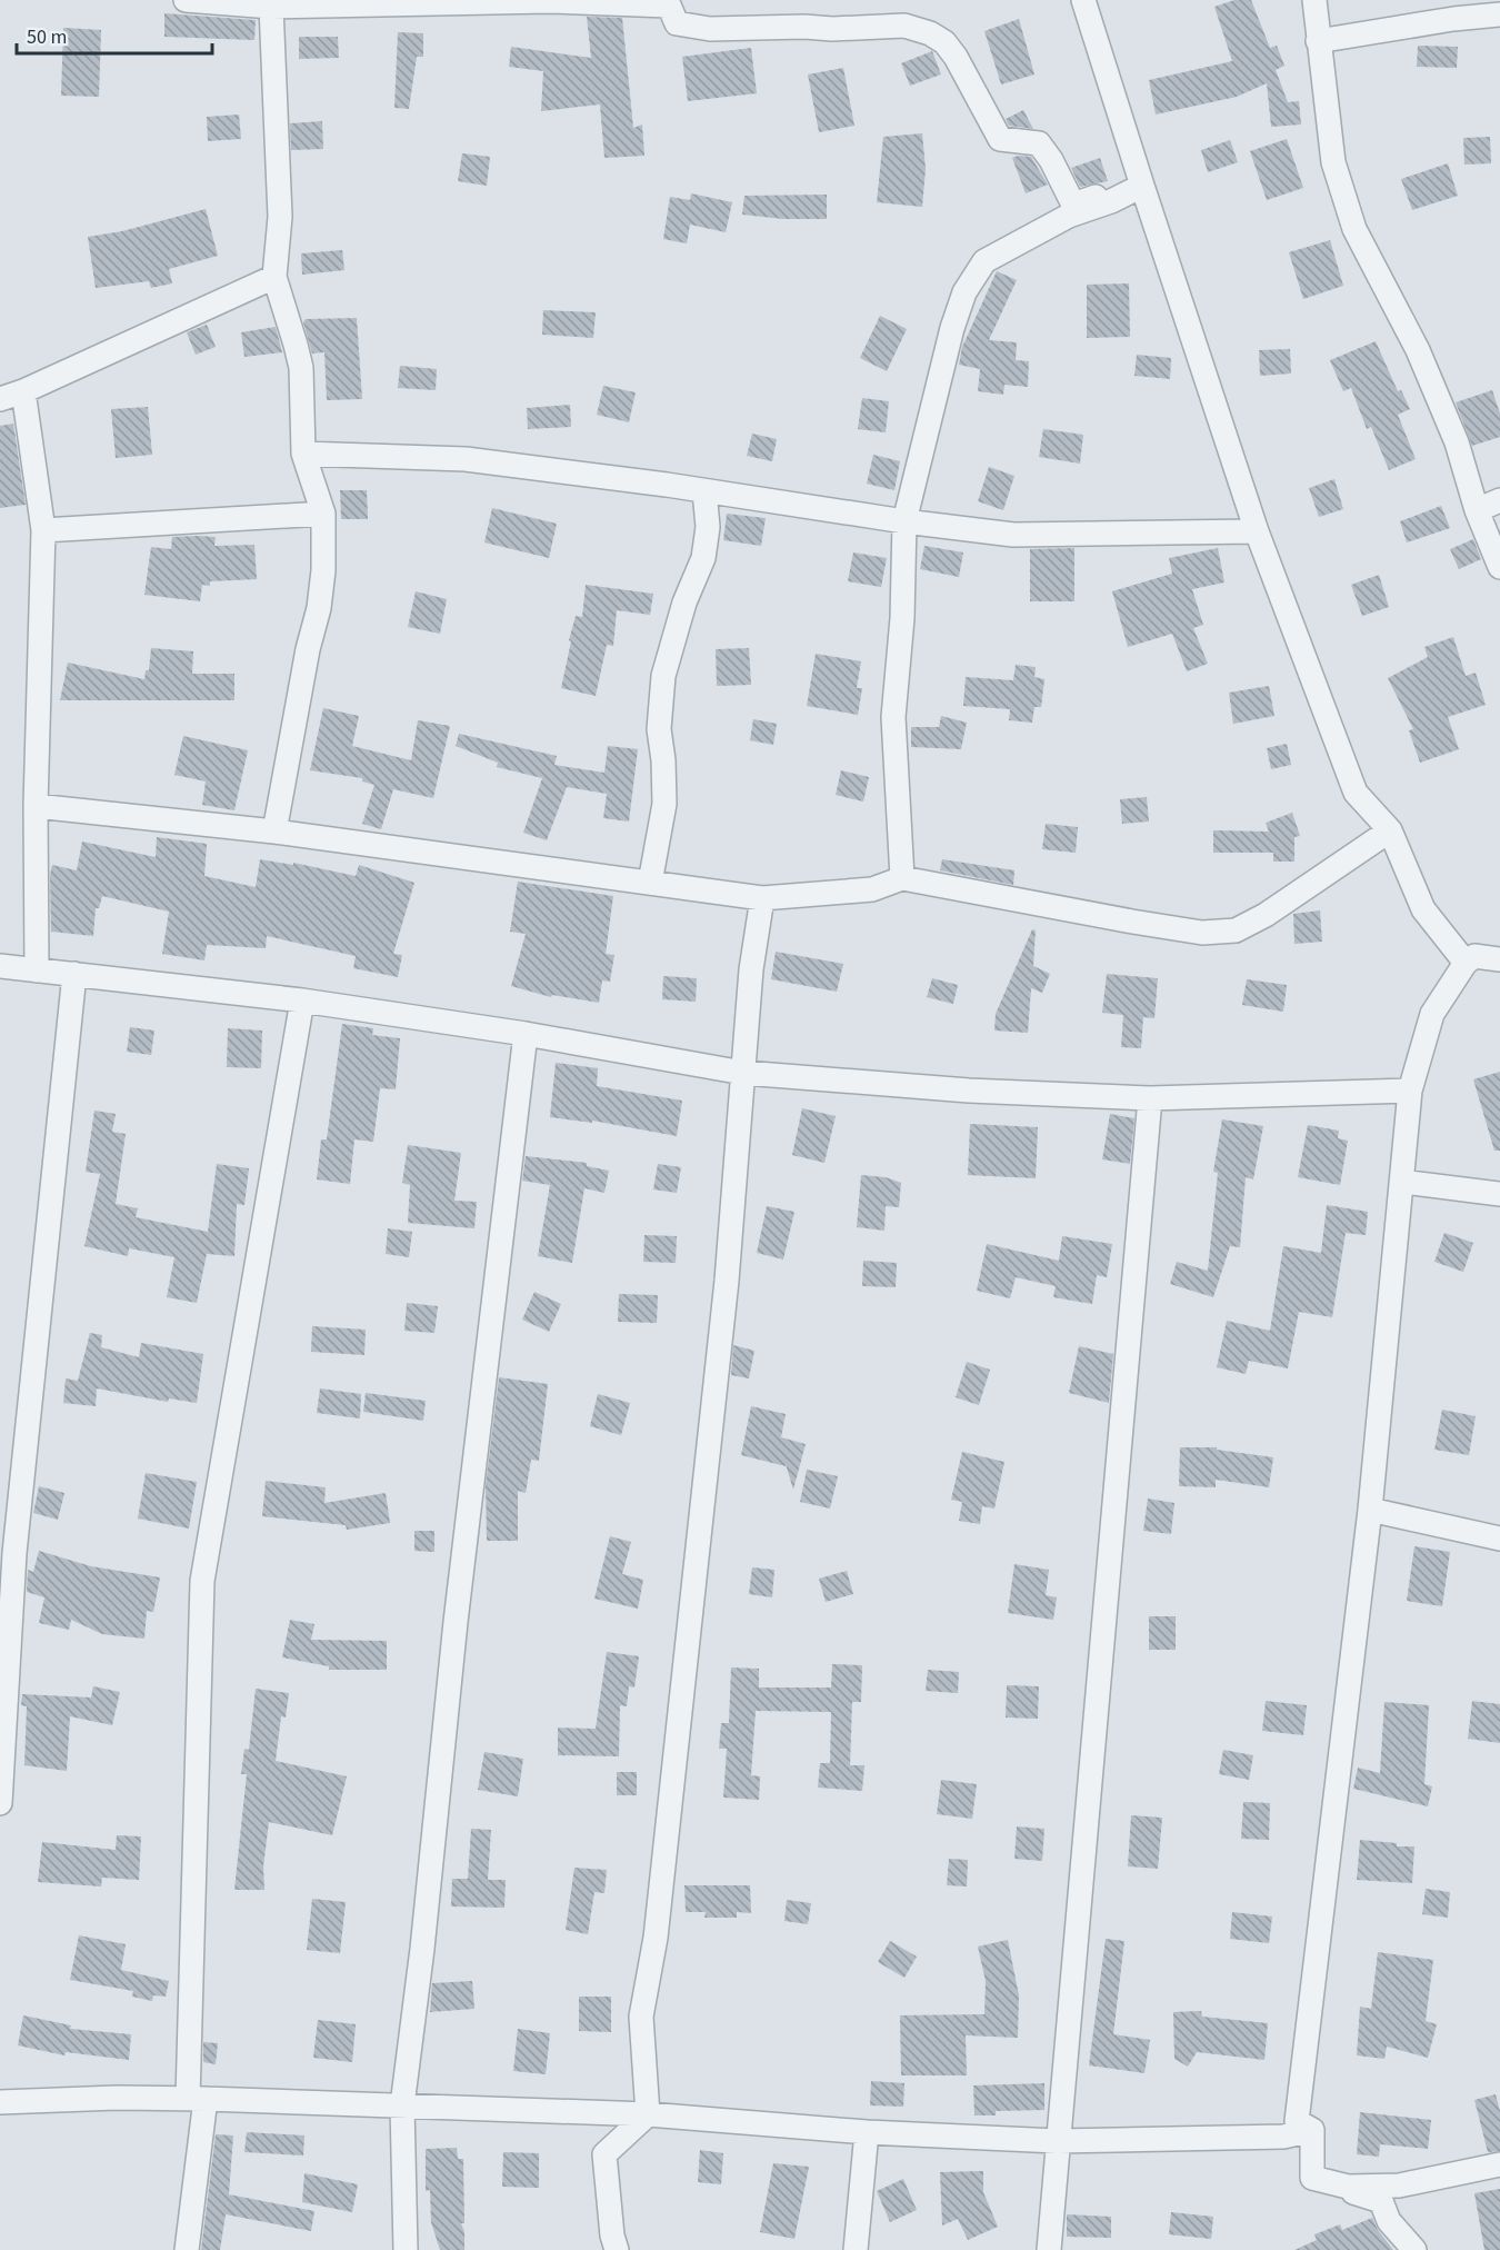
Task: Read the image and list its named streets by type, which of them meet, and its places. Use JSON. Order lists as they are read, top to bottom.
{
  "scale_bar": "50 m"
}
